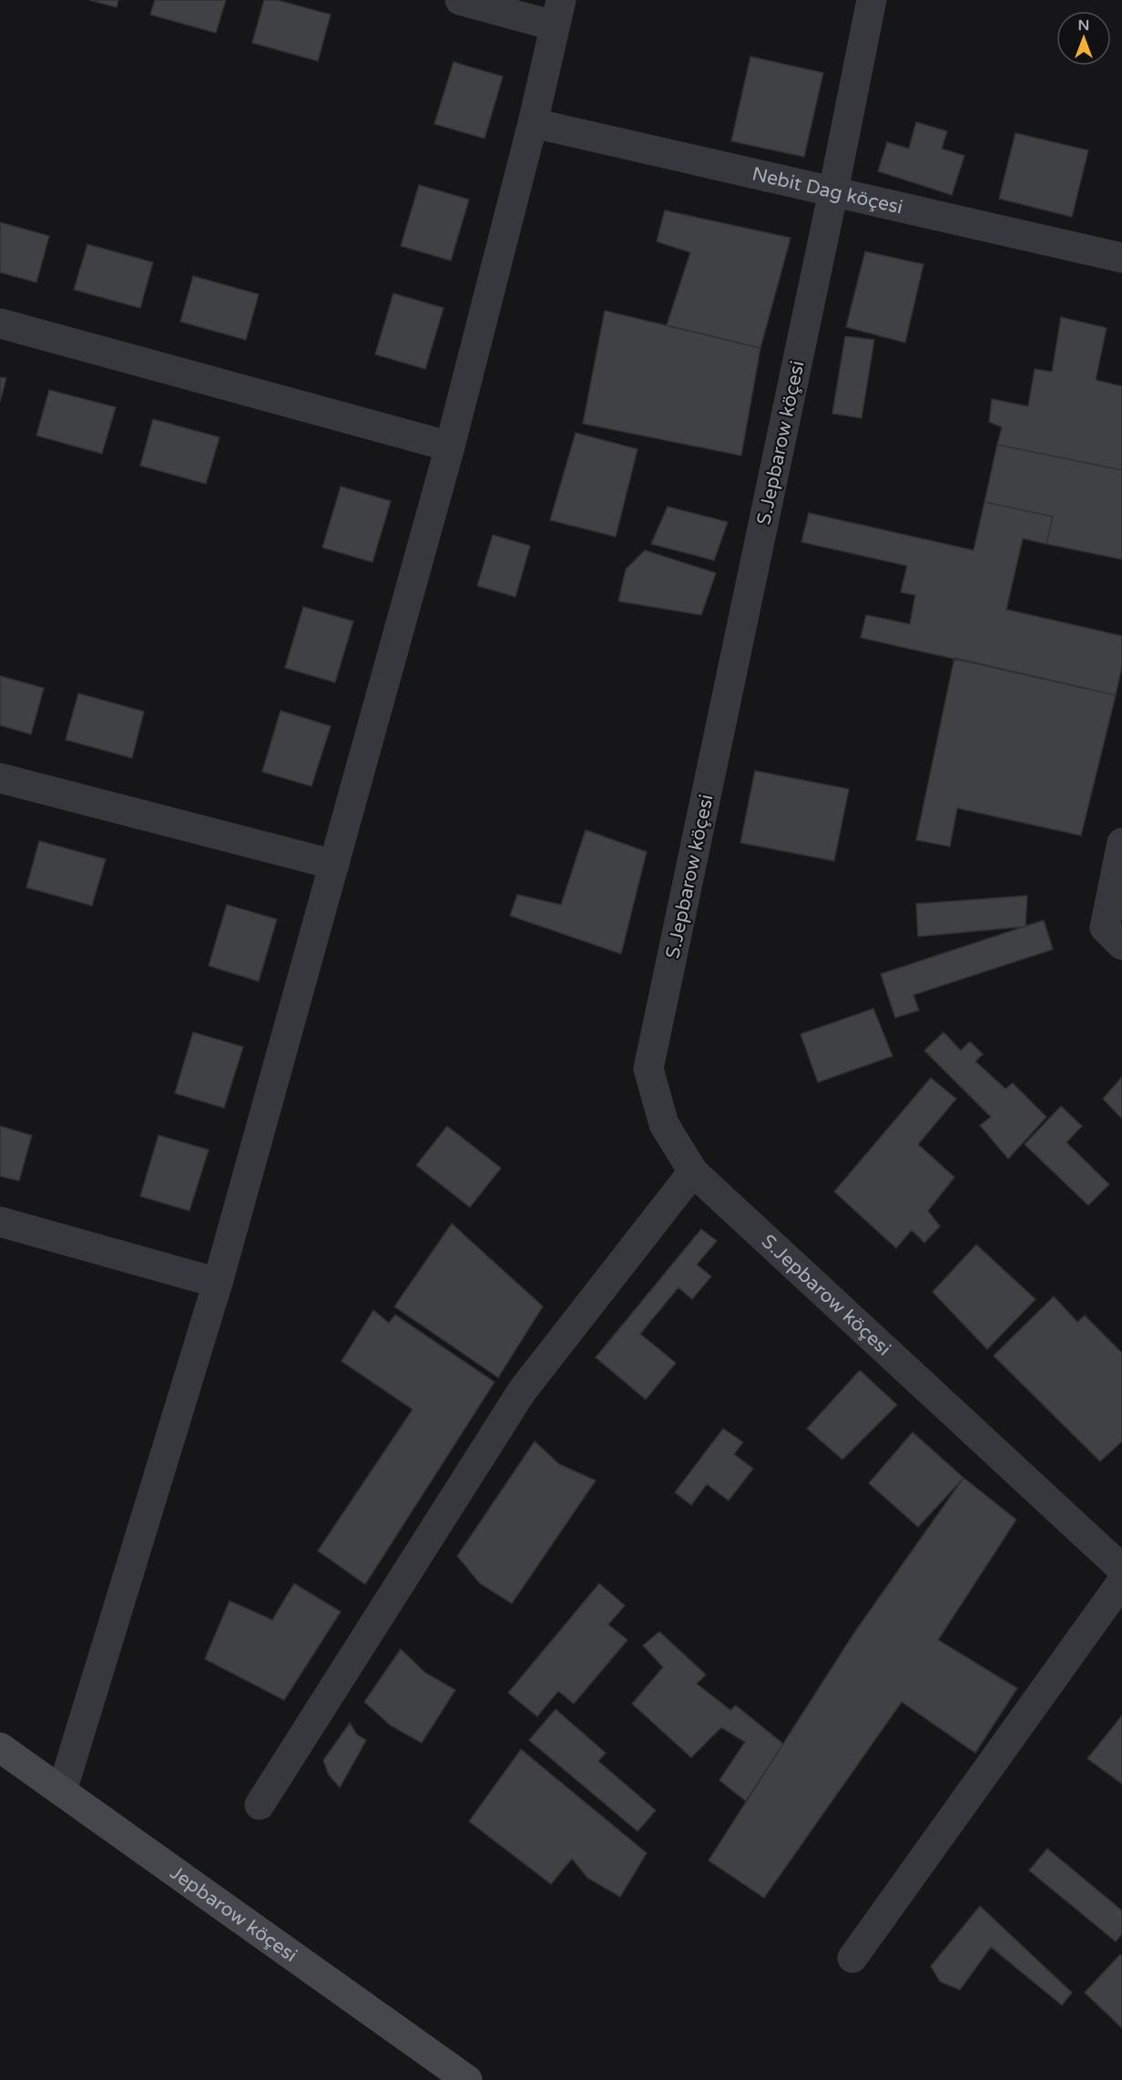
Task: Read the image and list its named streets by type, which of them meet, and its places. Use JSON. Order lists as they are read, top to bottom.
{
  "streets": {
    "street": ["Nebit Dag köçesi", "S.Jepbarow köçesi", "Jepbarow köçesi"]
  },
  "crossings": [
    ["Nebit Dag köçesi", "S.Jepbarow köçesi"]
  ],
  "north": "top"
}
